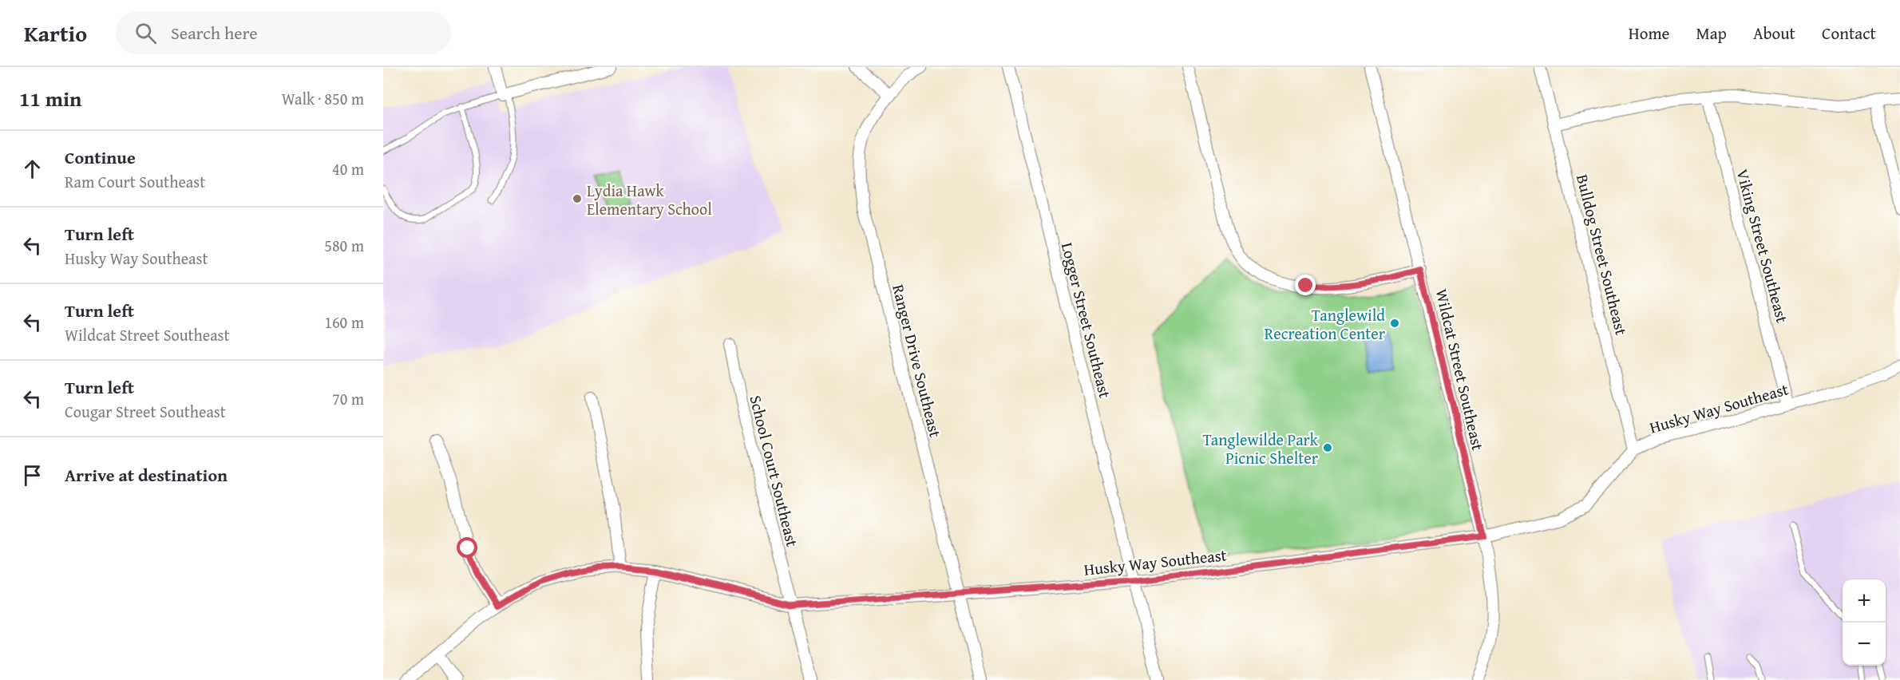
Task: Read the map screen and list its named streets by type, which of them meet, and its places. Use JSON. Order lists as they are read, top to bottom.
{
  "streets": {
    "street": [
      "Viking Street Southeast",
      "Bulldog Street Southeast",
      "Logger Street Southeast",
      "Ranger Drive Southeast",
      "Wildcat Street Southeast",
      "Husky Way Southeast",
      "School Court Southeast"
    ]
  },
  "crossings": [
    ["Viking Street Southeast", "Husky Way Southeast"],
    ["Bulldog Street Southeast", "Husky Way Southeast"],
    ["Logger Street Southeast", "Husky Way Southeast"],
    ["Ranger Drive Southeast", "Husky Way Southeast"],
    ["Wildcat Street Southeast", "Husky Way Southeast"],
    ["Husky Way Southeast", "School Court Southeast"]
  ],
  "places": ["Lydia Hawk Elementary School", "Tanglewild Recreation Center", "Tanglewilde Park Picnic Shelter"],
  "page": {
    "header": "Kartio",
    "search": "Search here",
    "nav": [
      "Home",
      "Map",
      "About",
      "Contact"
    ],
    "heading": ["11 min", "Walk · 850 m"],
    "list": [
      ["Continue", "Ram Court Southeast", "40 m"],
      ["Turn left", "Husky Way Southeast", "580 m"],
      ["Turn left", "Wildcat Street Southeast", "160 m"],
      ["Turn left", "Cougar Street Southeast", "70 m"],
      "Arrive at destination"
    ],
    "map_buttons": ["+", "−"]
  }
}
